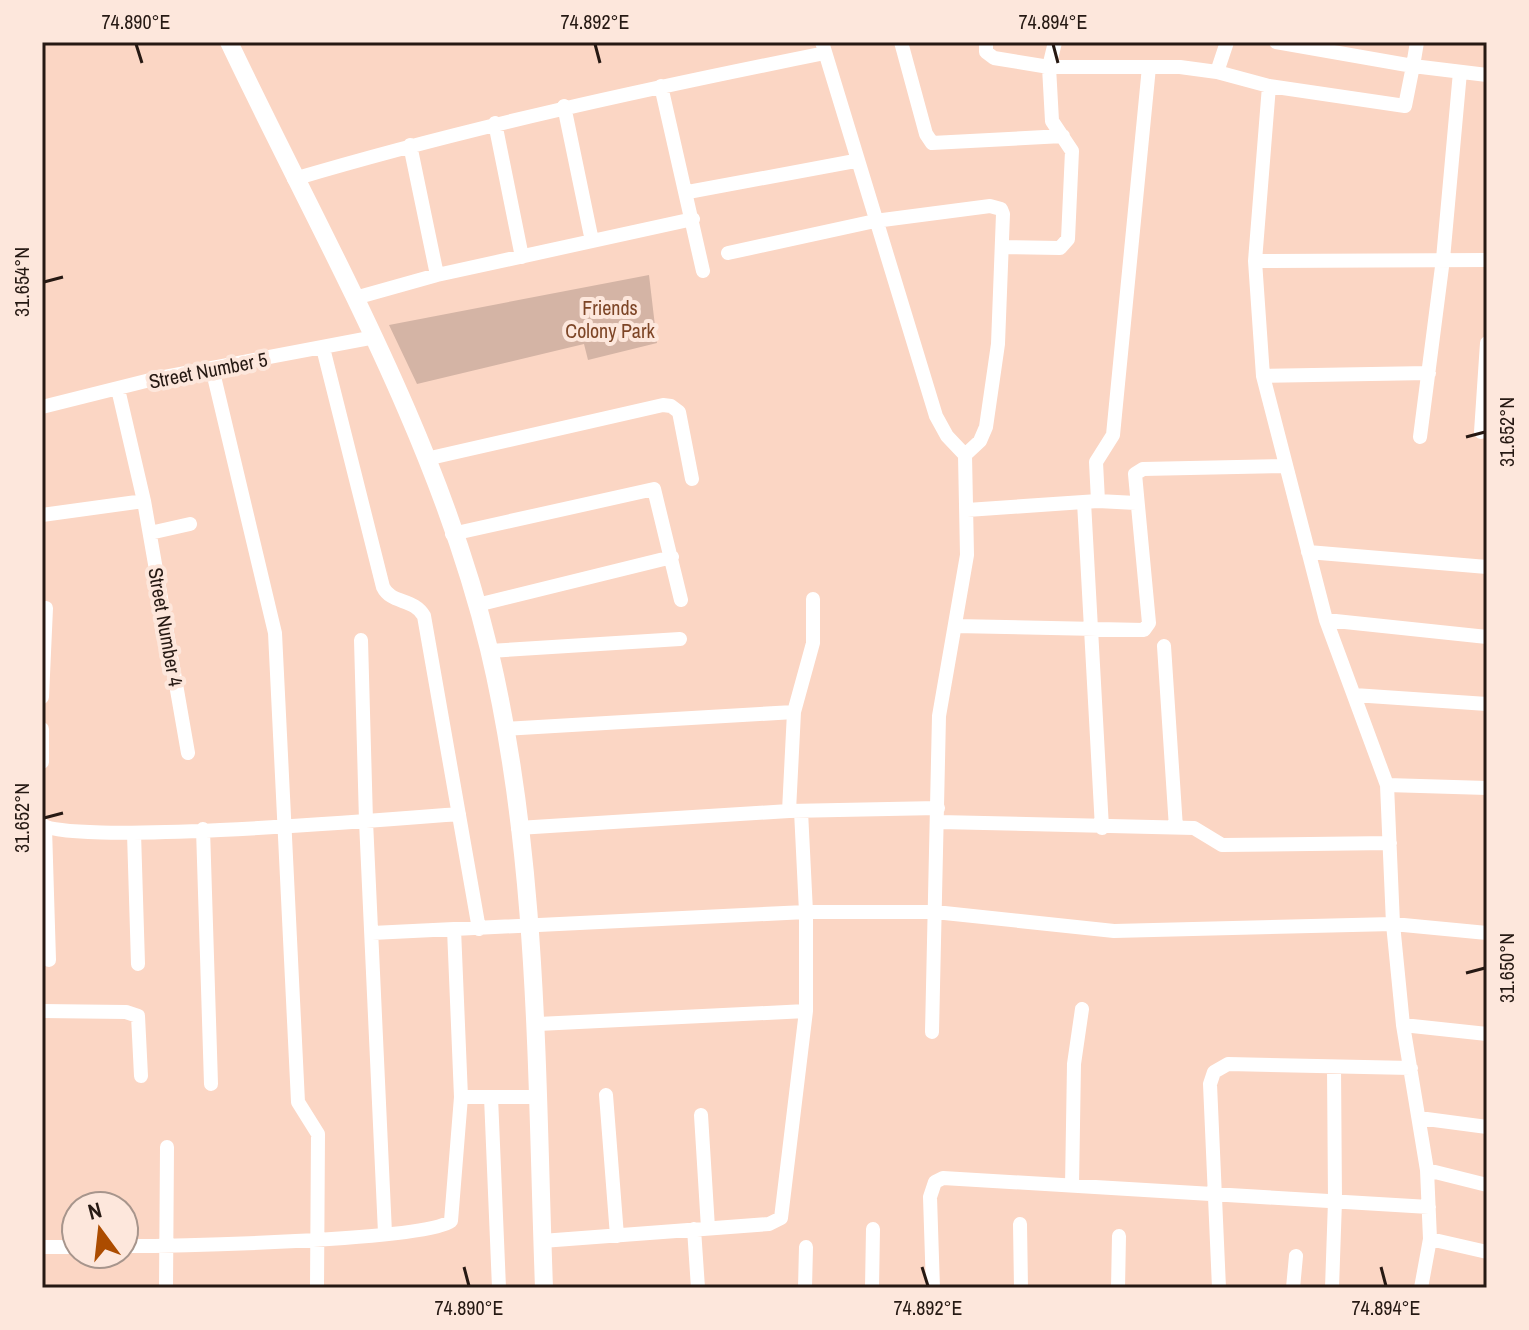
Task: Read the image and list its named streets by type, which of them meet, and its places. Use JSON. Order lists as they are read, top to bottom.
{
  "streets": {
    "street": ["Street Number 5", "Street Number 4"]
  },
  "crossings": [
    ["Street Number 5", "Street Number 4"]
  ],
  "parks": ["Friends Colony Park"],
  "north": "top",
  "coordinates": [
    "74.890°E",
    "74.892°E",
    "74.894°E",
    "31.654°N",
    "31.652°N",
    "31.650°N"
  ]
}
